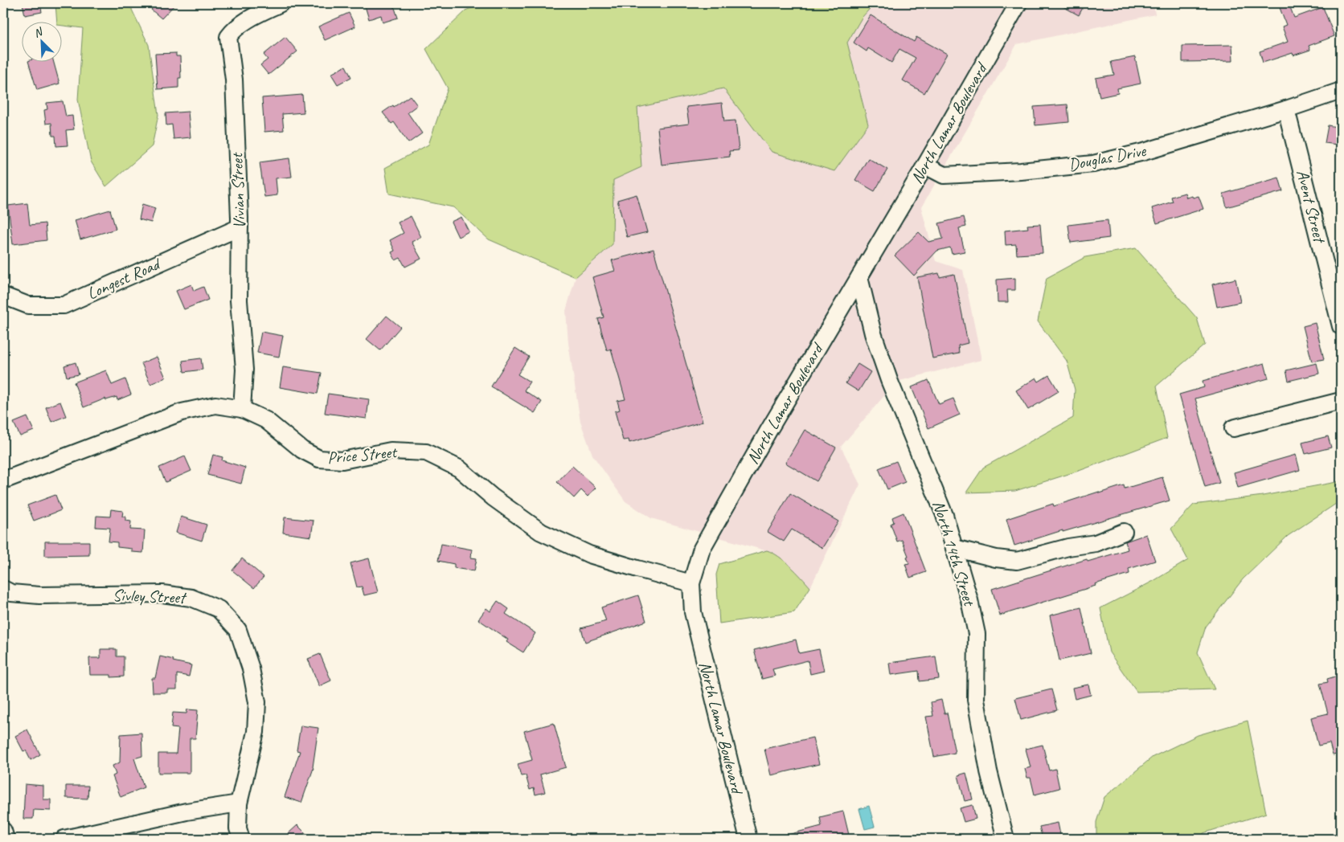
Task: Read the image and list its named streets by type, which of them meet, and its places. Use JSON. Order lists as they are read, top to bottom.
{
  "streets": {
    "street": [
      "North Lamar Boulevard",
      "Douglas Drive",
      "Vivian Street",
      "Avent Street",
      "Longest Road",
      "Price Street",
      "North 14th Street",
      "Sivley Street"
    ]
  },
  "crossings": [
    ["North Lamar Boulevard", "Douglas Drive"],
    ["North Lamar Boulevard", "Price Street"],
    ["North Lamar Boulevard", "North 14th Street"],
    ["Douglas Drive", "Avent Street"],
    ["Vivian Street", "Longest Road"],
    ["Vivian Street", "Price Street"]
  ],
  "north": "top left"
}
